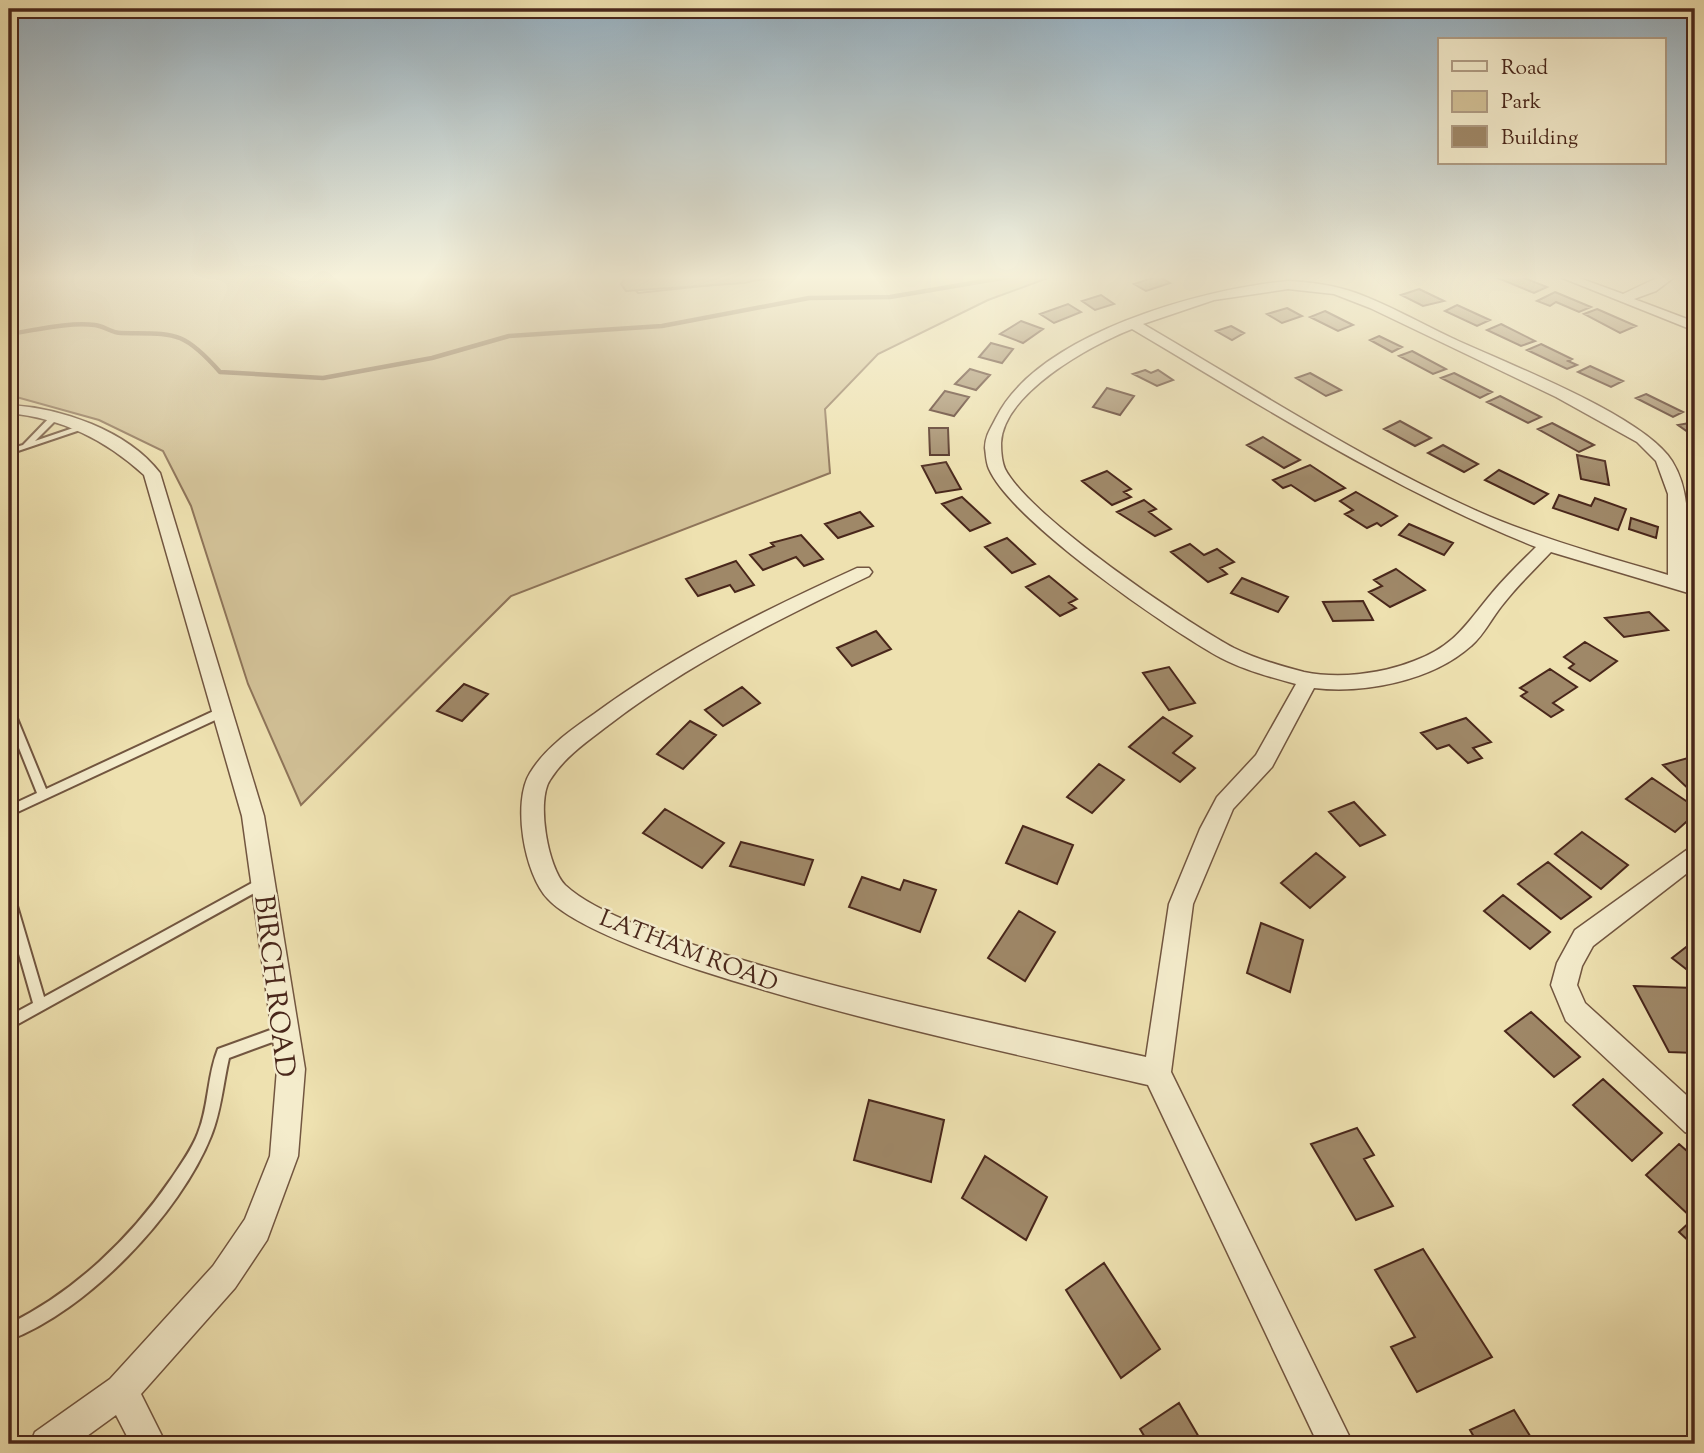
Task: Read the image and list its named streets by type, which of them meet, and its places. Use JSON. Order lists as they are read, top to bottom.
{
  "streets": {
    "street": ["LATHAM ROAD", "BIRCH ROAD"]
  },
  "legend": ["Road", "Park", "Building"]
}
